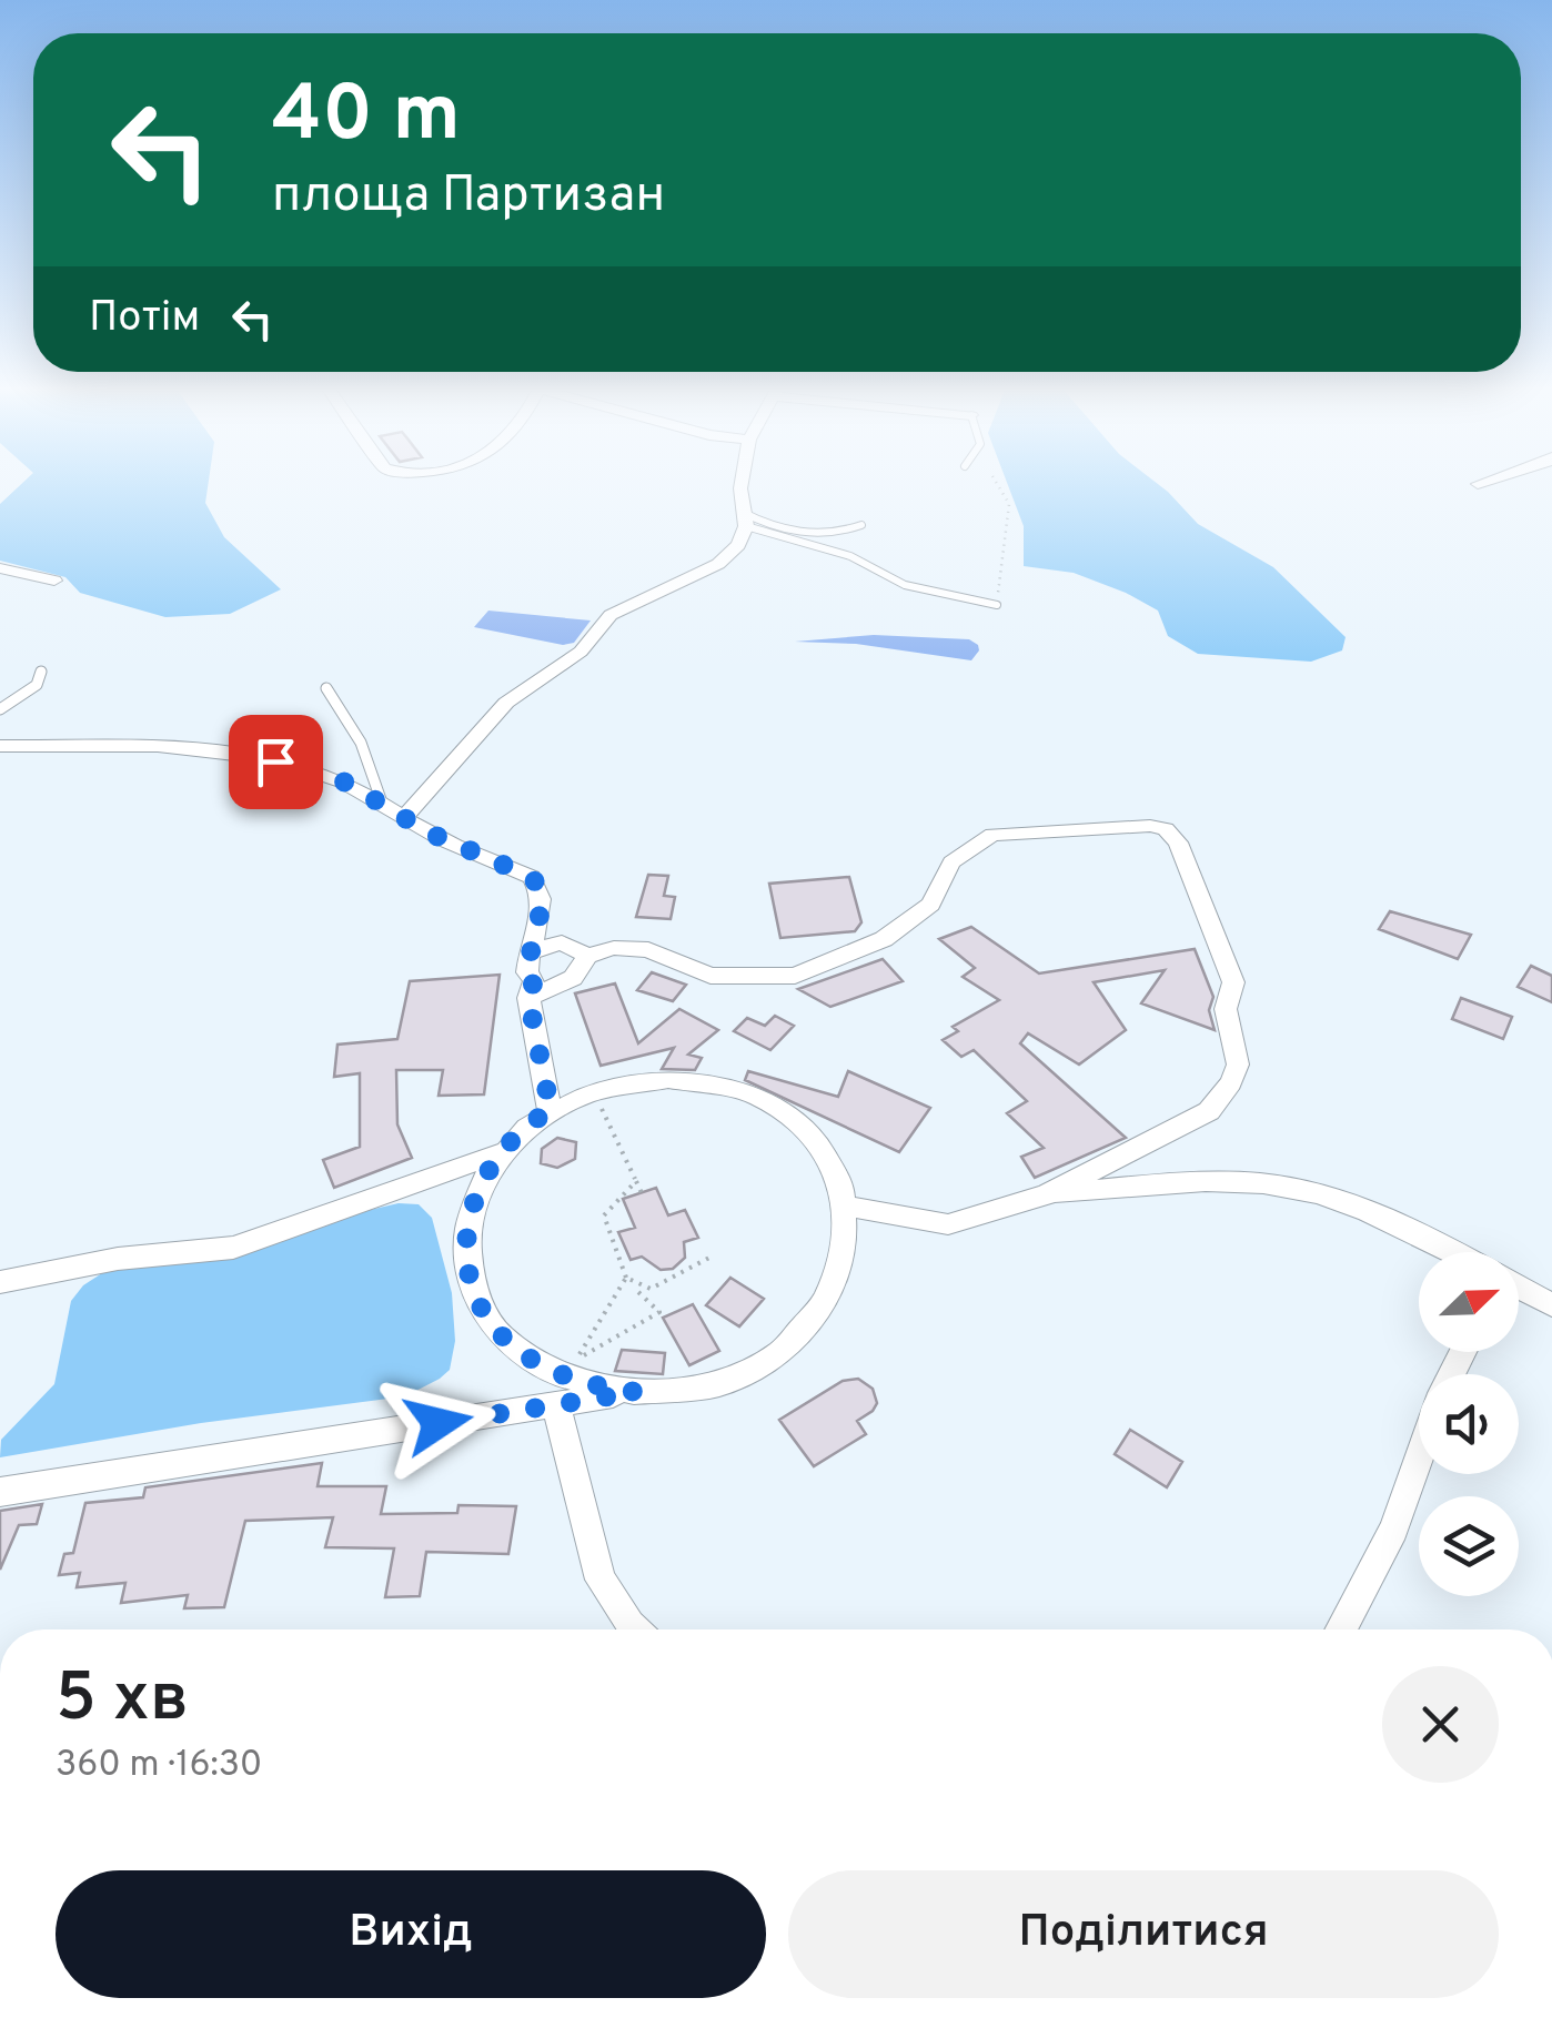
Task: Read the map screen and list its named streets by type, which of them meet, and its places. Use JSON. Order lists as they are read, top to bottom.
{
  "north": "top right",
  "page": {
    "turn": ["40 m", "площа Партизан"],
    "then": "Потім",
    "heading": ["5 хв", "360 m · 16:30"],
    "buttons": ["Вихід", "Поділитися"]
  }
}
